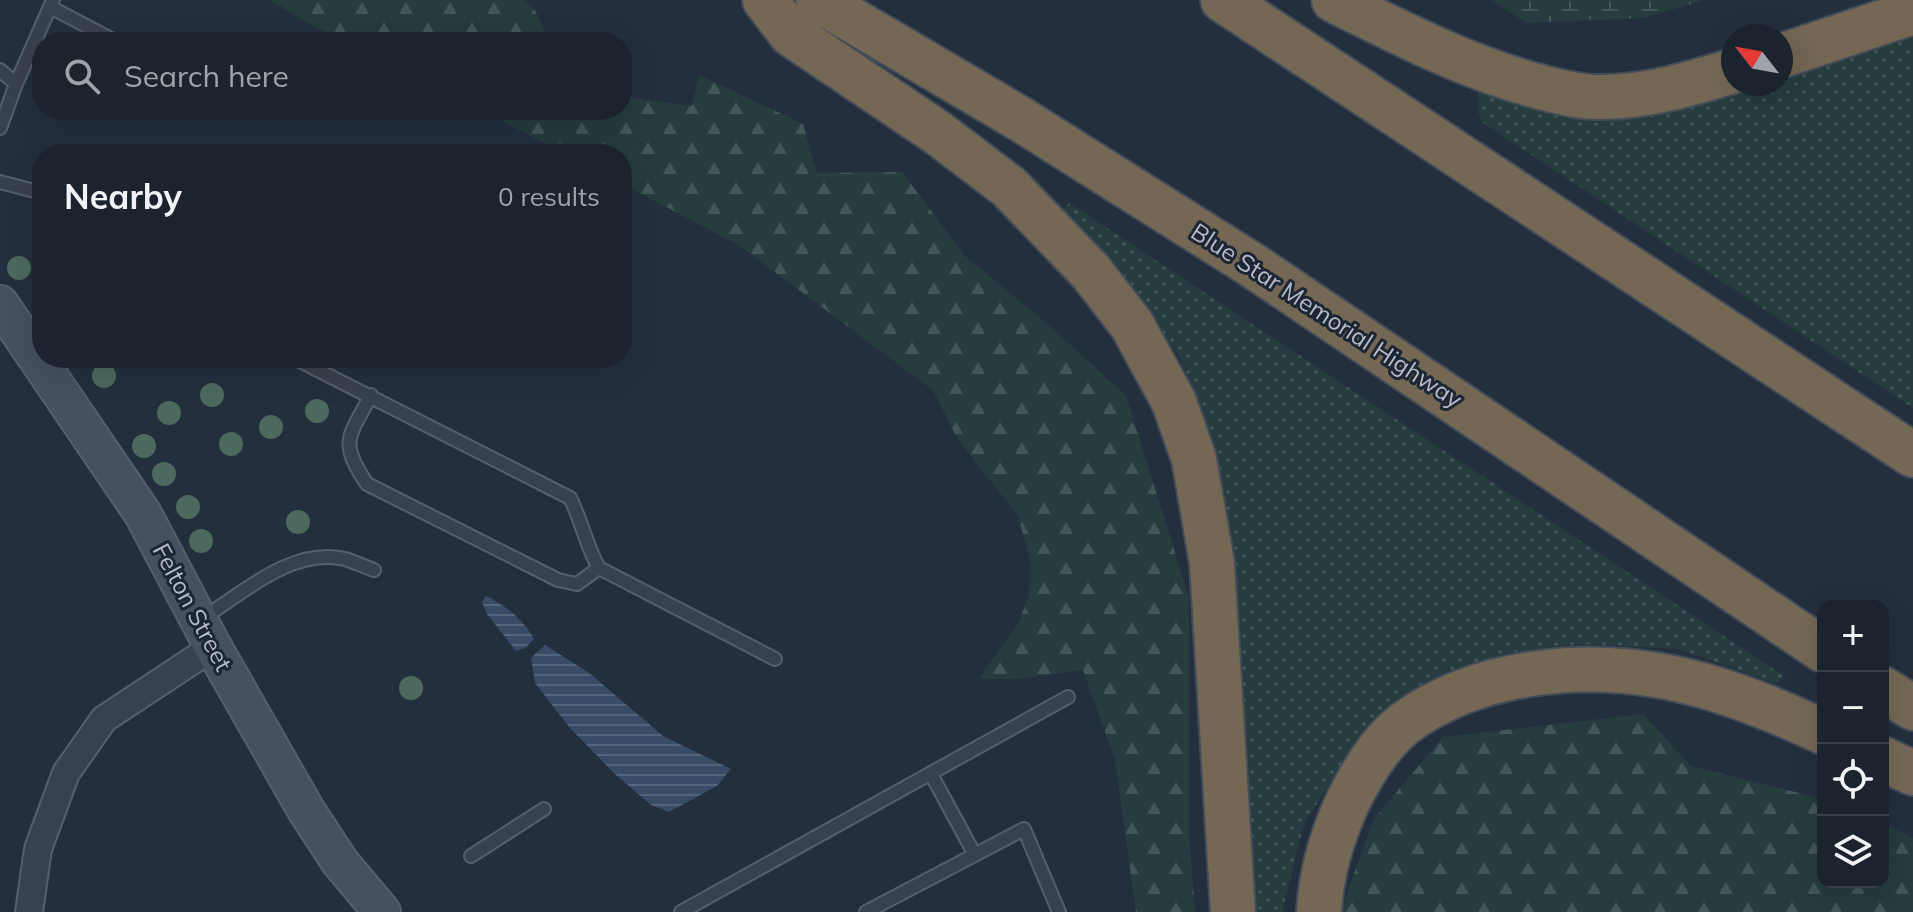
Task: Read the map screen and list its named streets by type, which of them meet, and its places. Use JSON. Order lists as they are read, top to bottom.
{
  "streets": {
    "highway": ["Blue Star Memorial Highway"],
    "street": ["Felton Street"]
  },
  "north": "top left",
  "page": {
    "search": "Search here",
    "heading": ["Nearby", "0 results"],
    "map_buttons": ["+", "−"]
  }
}
